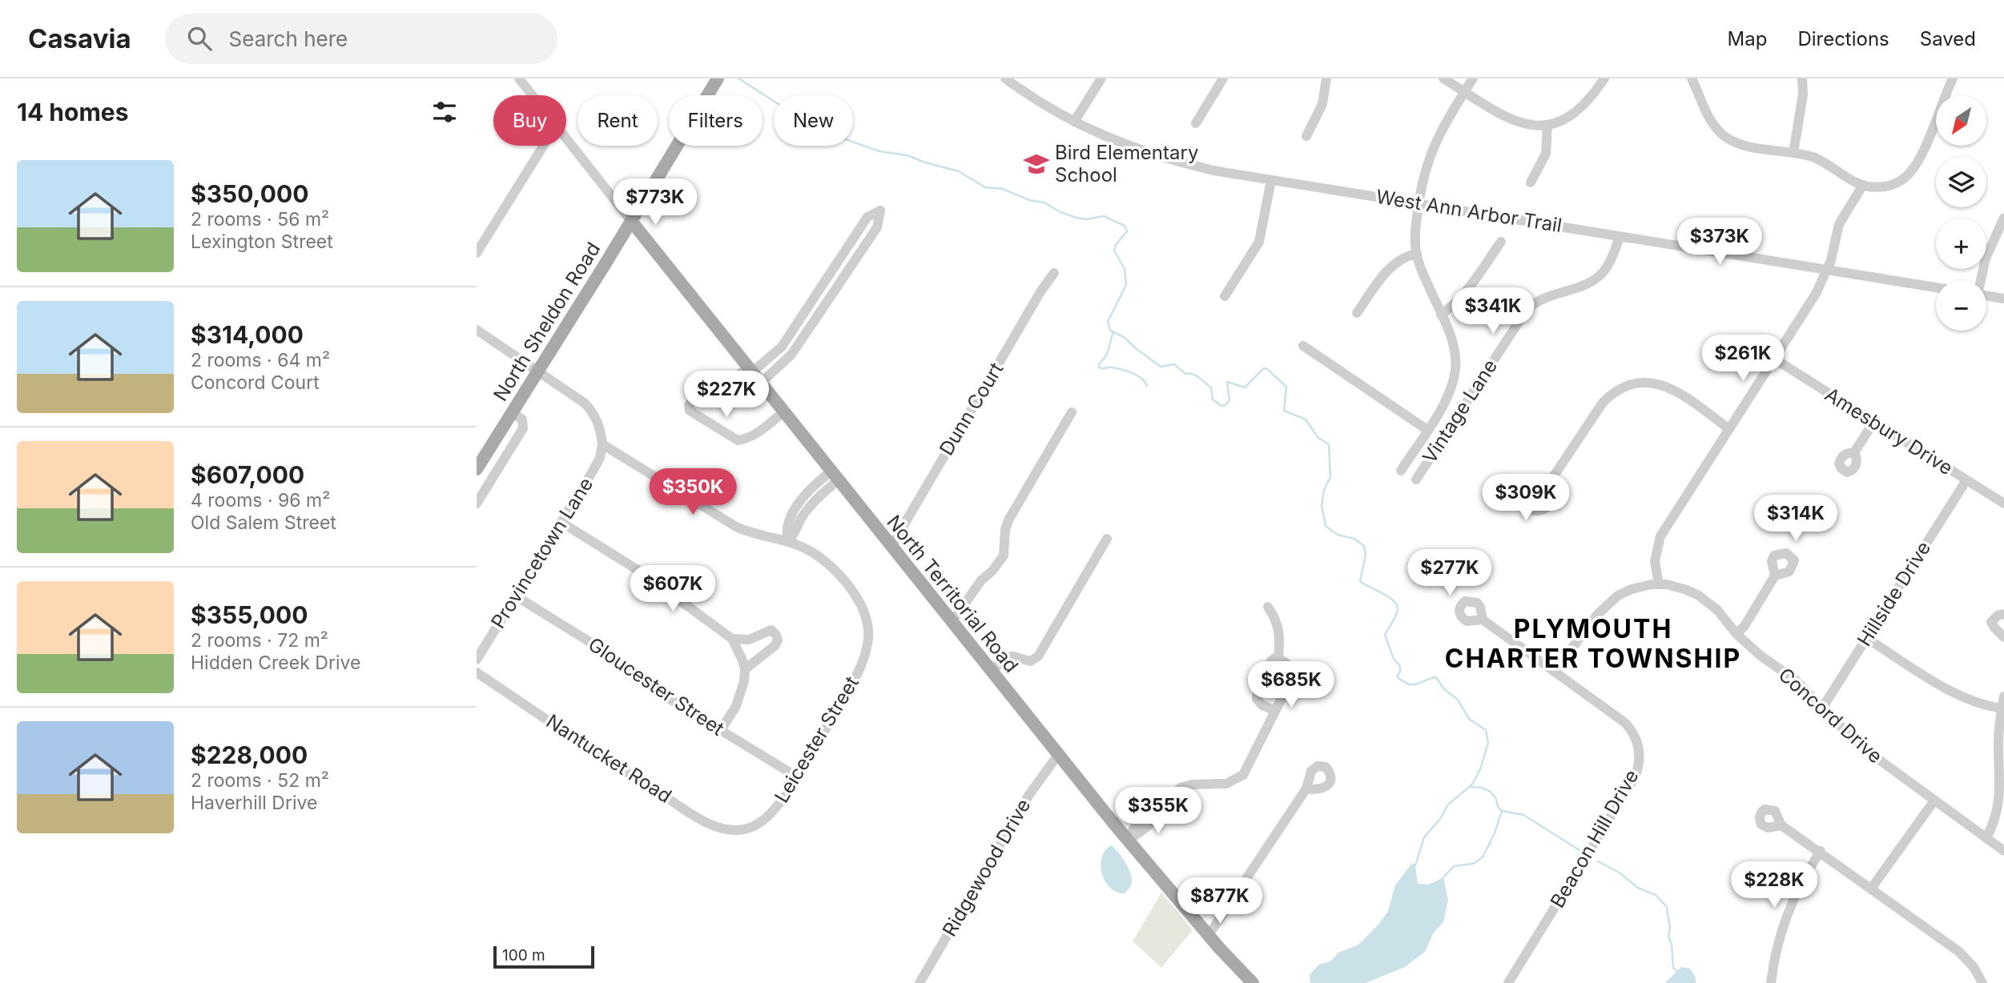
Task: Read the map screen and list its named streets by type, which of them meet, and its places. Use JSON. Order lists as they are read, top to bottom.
{
  "streets": {
    "main road": ["North Sheldon Road", "North Territorial Road"],
    "street": [
      "West Ann Arbor Trail",
      "Dunn Court",
      "Vintage Lane",
      "Amesbury Drive",
      "Provincetown Lane",
      "Hillside Drive",
      "Gloucester Street",
      "Concord Drive",
      "Leicester Street",
      "Nantucket Road",
      "Beacon Hill Drive",
      "Ridgewood Drive"
    ]
  },
  "crossings": [
    ["West Ann Arbor Trail", "Vintage Lane"],
    ["North Sheldon Road", "North Territorial Road"],
    ["Dunn Court", "North Territorial Road"],
    ["Amesbury Drive", "Hillside Drive"],
    ["Provincetown Lane", "Gloucester Street"],
    ["North Territorial Road", "Ridgewood Drive"],
    ["Hillside Drive", "Concord Drive"],
    ["Gloucester Street", "Leicester Street"],
    ["Leicester Street", "Nantucket Road"]
  ],
  "districts": ["PLYMOUTH CHARTER TOWNSHIP"],
  "places": {
    "school or university": ["Bird Elementary School"]
  },
  "scale_bar": "100 m",
  "north": "bottom left",
  "page": {
    "header": "Casavia",
    "search": "Search here",
    "nav": ["Map", "Directions", "Saved"],
    "heading": "14 homes",
    "map_buttons": ["+", "−"],
    "chip": [
      "Buy",
      "Rent",
      "Filters",
      "New"
    ],
    "list": [
      {
        "name": "$350,000",
        "note": "2 rooms · 56 m² · Lexington Street"
      },
      {
        "name": "$314,000",
        "note": "2 rooms · 64 m² · Concord Court"
      },
      {
        "name": "$607,000",
        "note": "4 rooms · 96 m² · Old Salem Street"
      },
      {
        "name": "$355,000",
        "note": "2 rooms · 72 m² · Hidden Creek Drive"
      },
      {
        "name": "$228,000",
        "note": "2 rooms · 52 m² · Haverhill Drive"
      }
    ],
    "price": [
      "$773K",
      "$373K",
      "$341K",
      "$261K",
      "$227K",
      "$350K",
      "$309K",
      "$314K",
      "$277K",
      "$607K",
      "$685K",
      "$355K",
      "$228K",
      "$877K"
    ],
    "scale": "100 m"
  }
}
